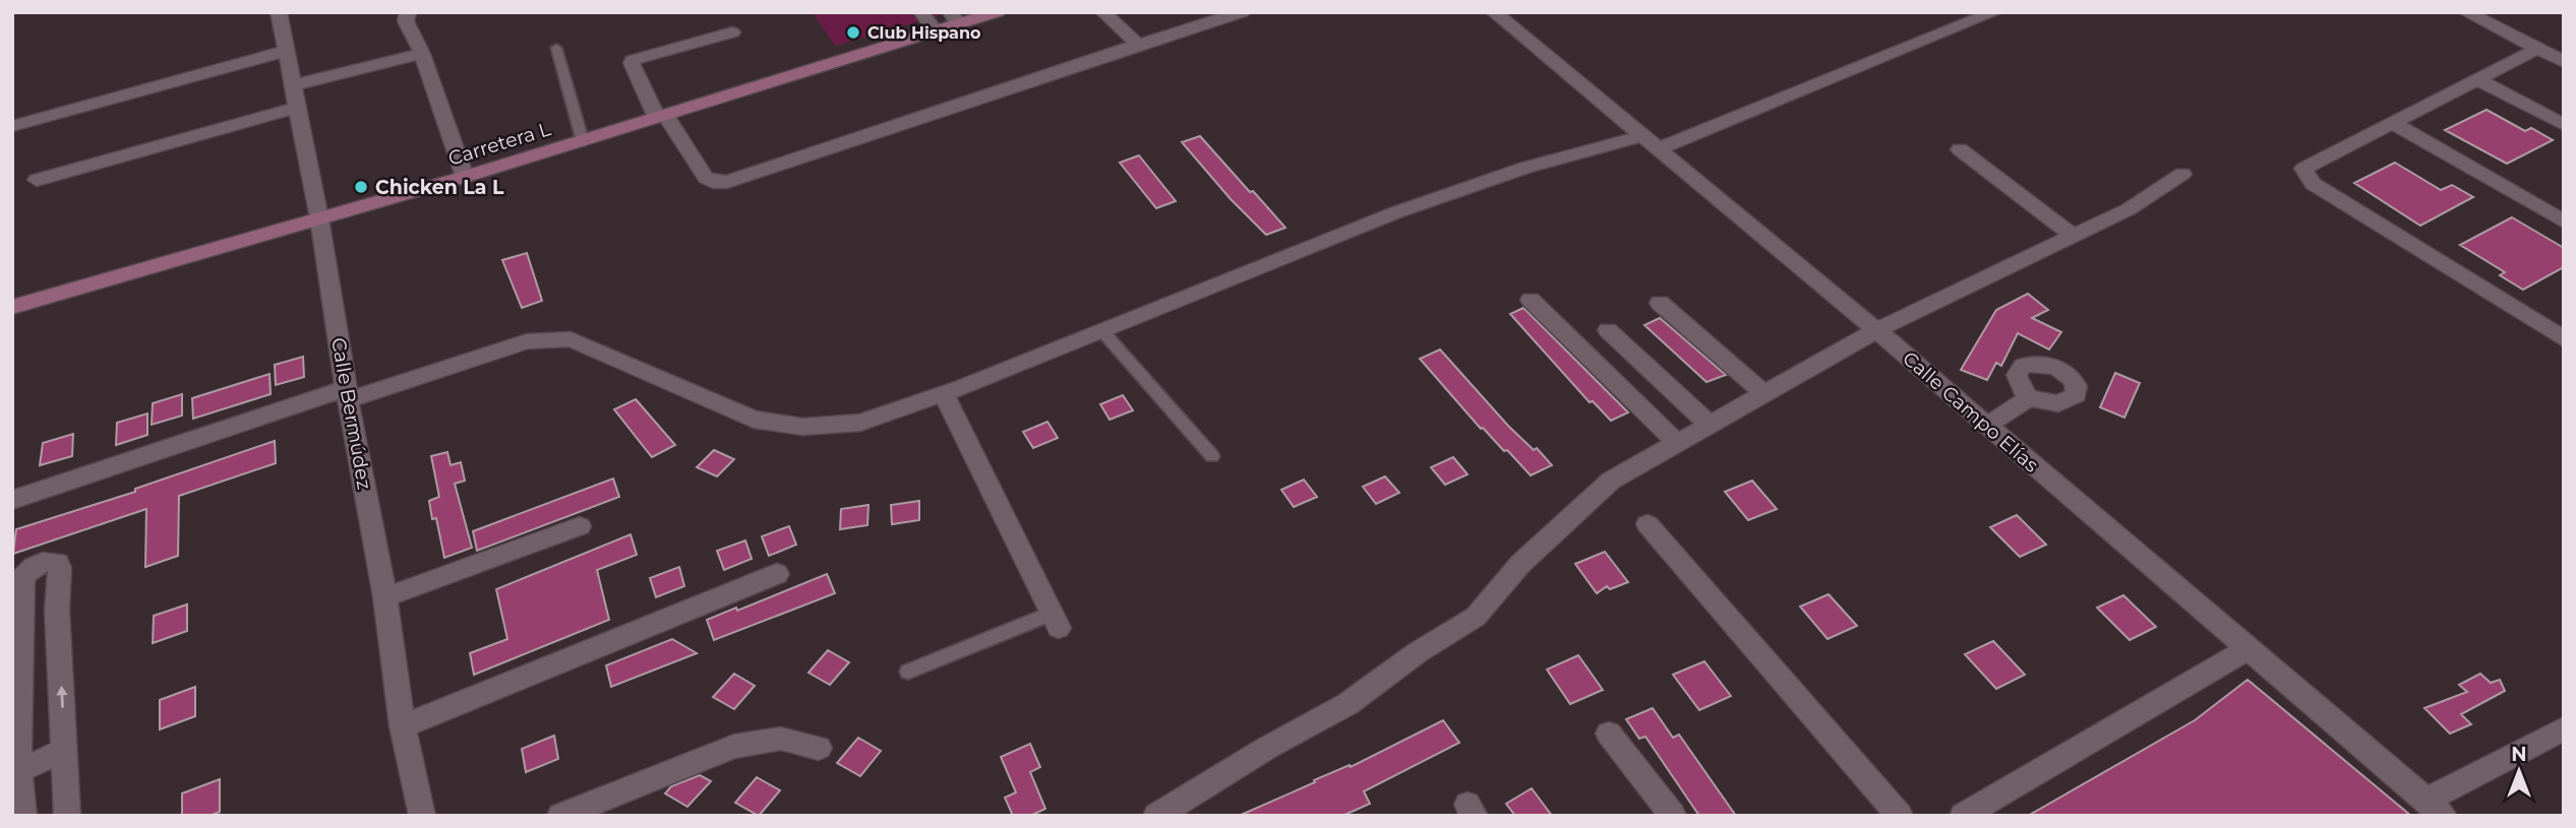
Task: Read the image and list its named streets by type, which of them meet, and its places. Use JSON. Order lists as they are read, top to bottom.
{
  "streets": {
    "street": ["Carretera L", "Calle Campo Elías", "Calle Bermúdez"]
  },
  "crossings": [
    ["Carretera L", "Calle Bermúdez"]
  ],
  "places": ["Club Hispano", "Chicken La L"],
  "north": "top"
}
